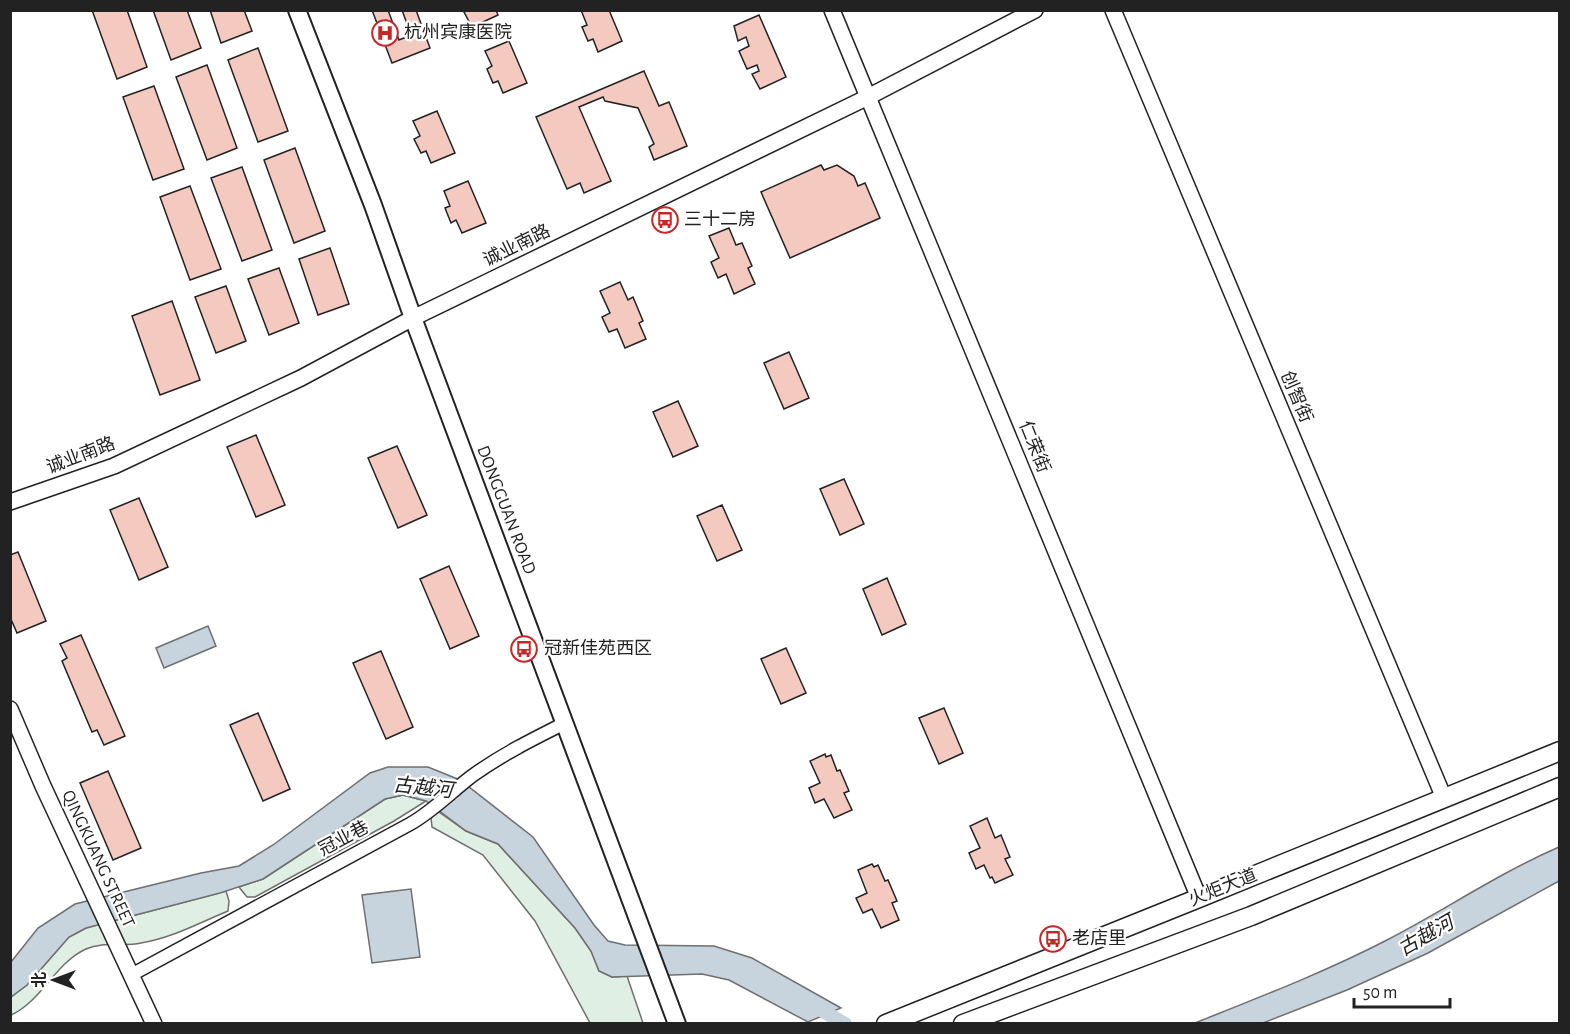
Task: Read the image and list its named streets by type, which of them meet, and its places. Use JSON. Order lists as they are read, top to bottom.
{
  "streets": {
    "main road": ["DONGGUAN ROAD", "火炬大道"],
    "street": [
      "诚业南路",
      "创智街",
      "仁荣街",
      "冠业巷",
      "QINGKUANG STREET"
    ]
  },
  "crossings": [
    ["诚业南路", "仁荣街"],
    ["诚业南路", "DONGGUAN ROAD"],
    ["创智街", "火炬大道"],
    ["仁荣街", "火炬大道"],
    ["DONGGUAN ROAD", "冠业巷"],
    ["冠业巷", "QINGKUANG STREET"]
  ],
  "water": ["古越河"],
  "places": {
    "hospital": ["杭州宾康医院"],
    "bus stop": ["三十二房", "冠新佳苑西区", "老店里"]
  },
  "scale_bar": "50 m",
  "north": "left"
}
